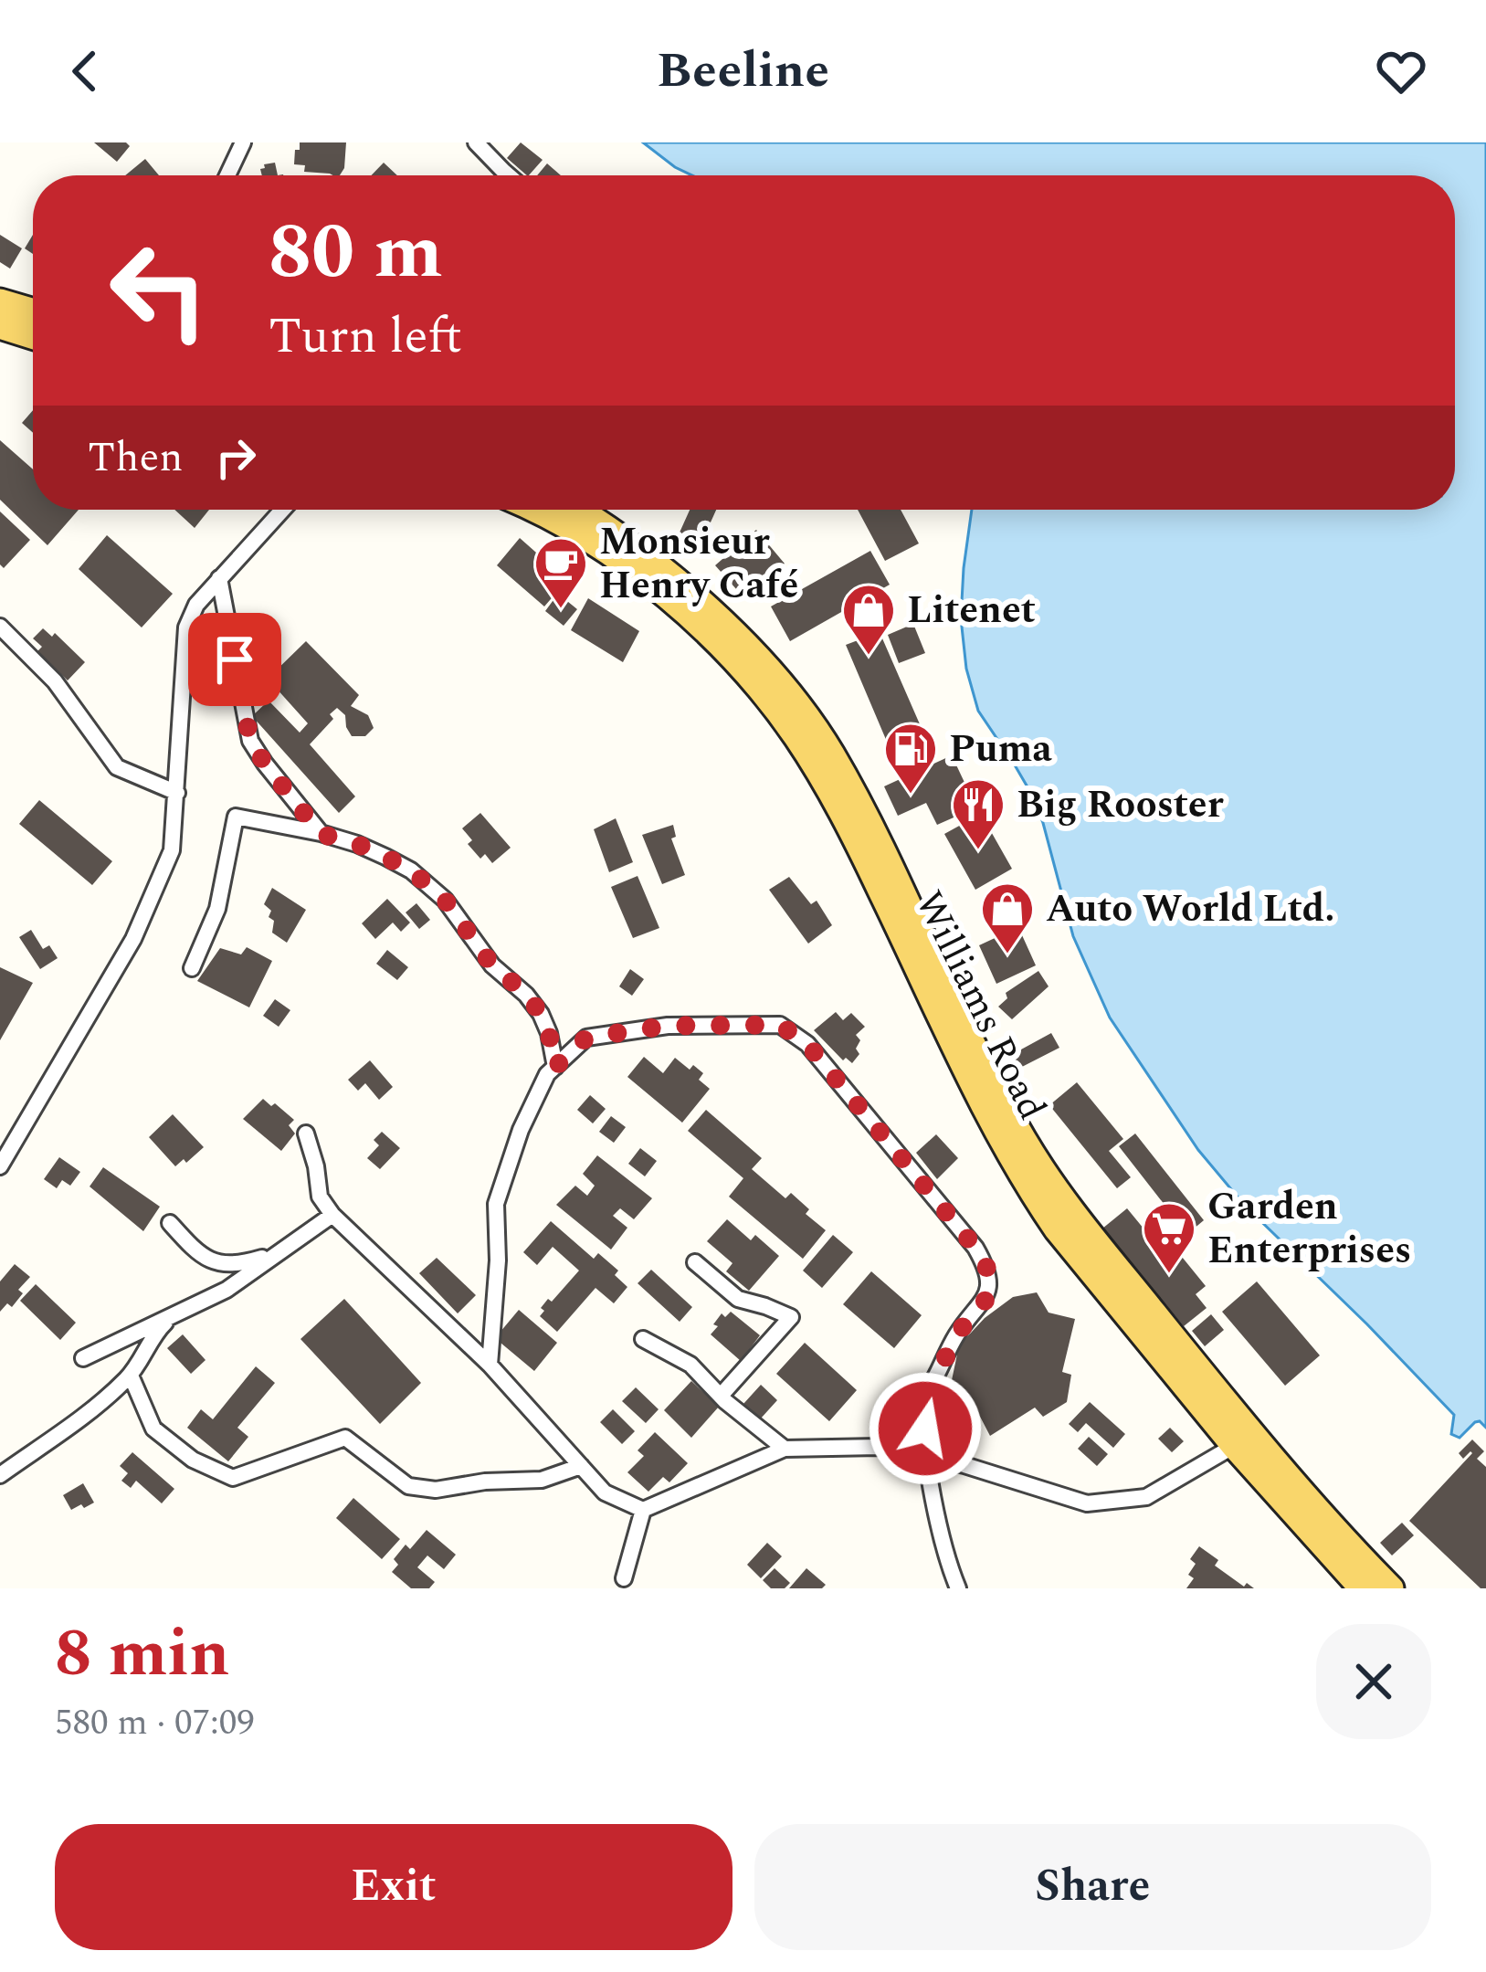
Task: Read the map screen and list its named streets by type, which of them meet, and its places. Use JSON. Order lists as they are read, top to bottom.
{
  "streets": {
    "main road": ["Williams Road"]
  },
  "places": {
    "cafe": ["Monsieur Henry Café"],
    "shop": ["Litenet", "Auto World Ltd."],
    "fuel station": ["Puma"],
    "restaurant": ["Big Rooster"],
    "supermarket": ["Garden Enterprises"]
  },
  "page": {
    "header": "Beeline",
    "turn": ["80 m", "Turn left"],
    "then": "Then",
    "heading": ["8 min", "580 m · 07:09"],
    "buttons": ["Exit", "Share"]
  }
}
